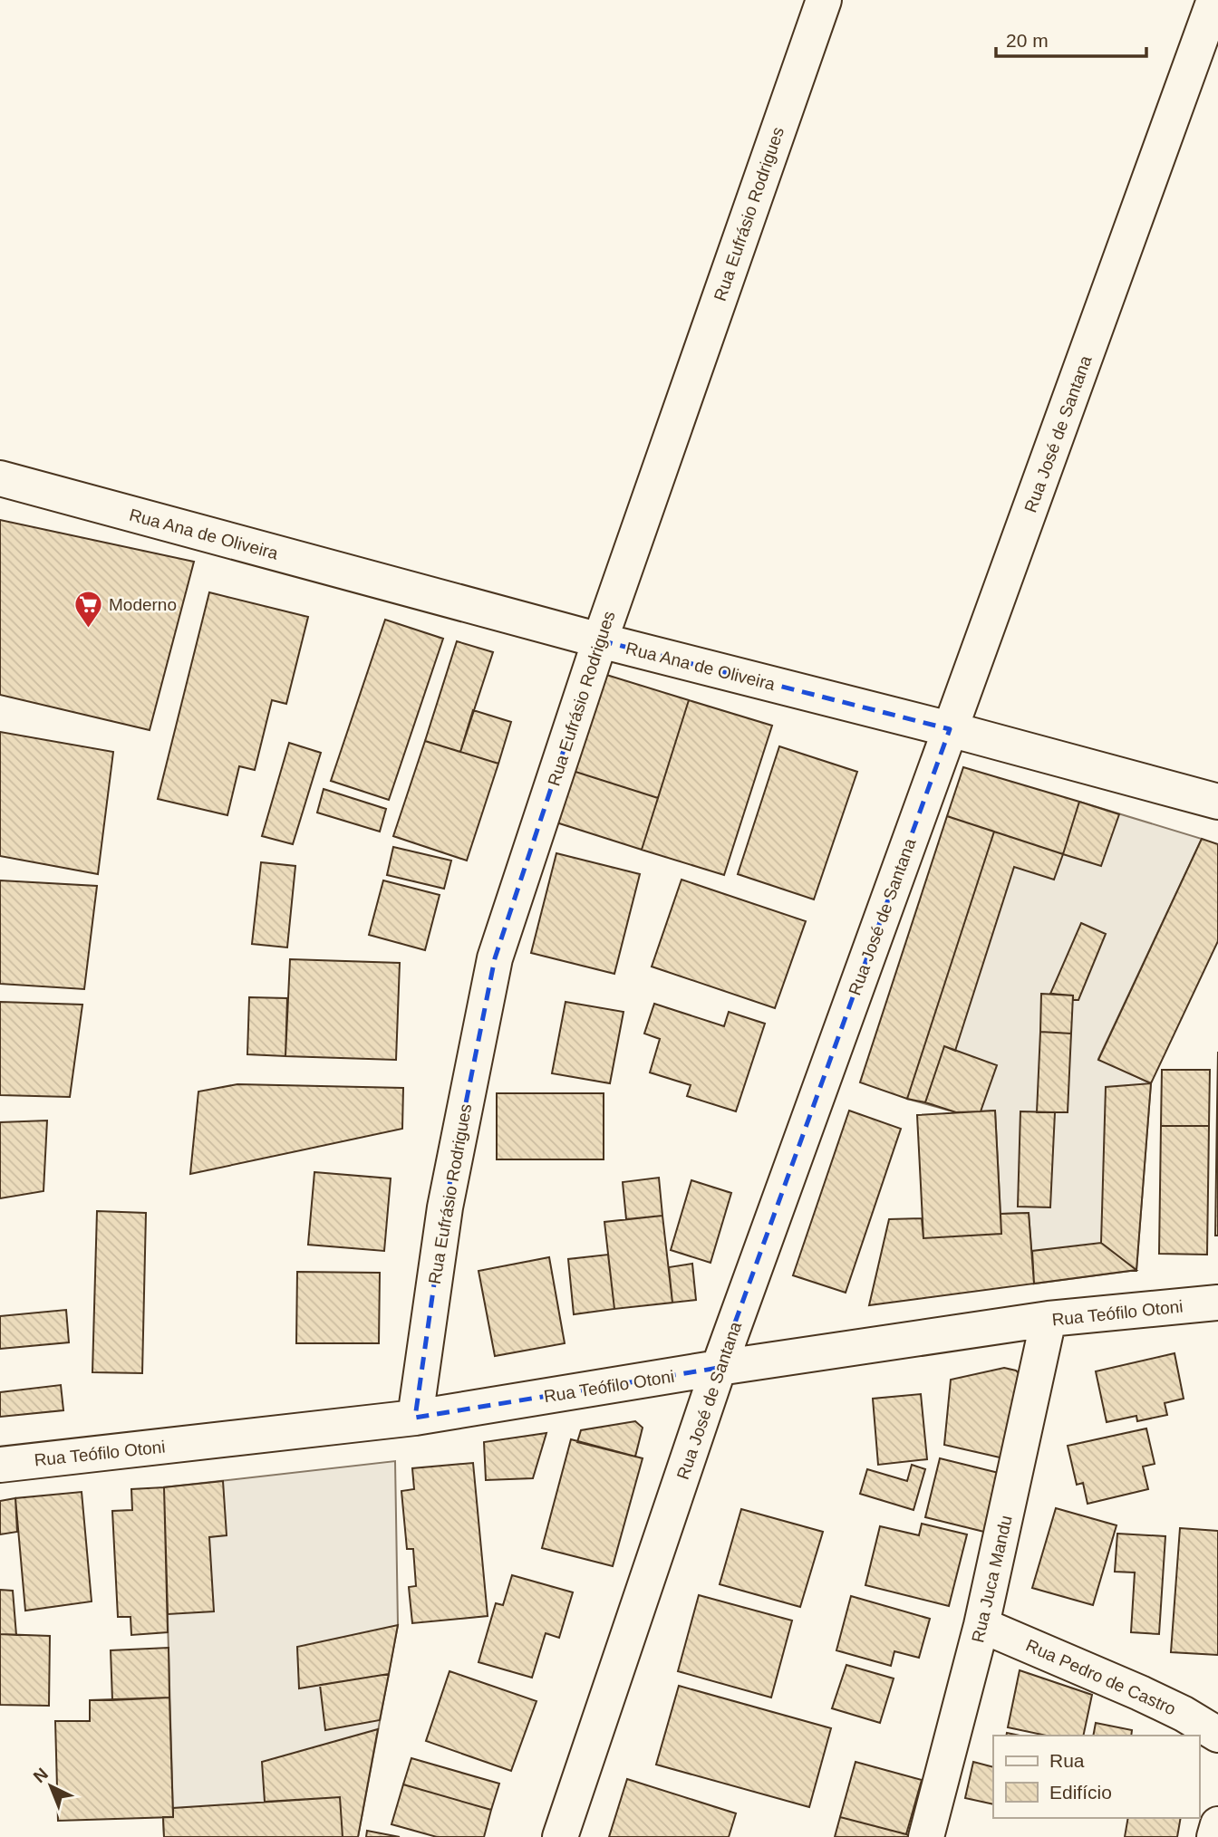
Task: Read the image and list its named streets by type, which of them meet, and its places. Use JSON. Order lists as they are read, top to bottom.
{
  "streets": {
    "street": [
      "Rua Eufrásio Rodrigues",
      "Rua José de Santana",
      "Rua Ana de Oliveira",
      "Rua Teófilo Otoni",
      "Rua Juca Mandu",
      "Rua Pedro de Castro"
    ]
  },
  "crossings": [
    ["Rua Eufrásio Rodrigues", "Rua Ana de Oliveira"],
    ["Rua Eufrásio Rodrigues", "Rua Teófilo Otoni"],
    ["Rua José de Santana", "Rua Ana de Oliveira"],
    ["Rua José de Santana", "Rua Teófilo Otoni"],
    ["Rua Teófilo Otoni", "Rua Juca Mandu"],
    ["Rua Juca Mandu", "Rua Pedro de Castro"]
  ],
  "places": {
    "supermarket": ["Moderno"]
  },
  "legend": ["Rua", "Edifício"],
  "scale_bar": "20 m",
  "north": "top left"
}
